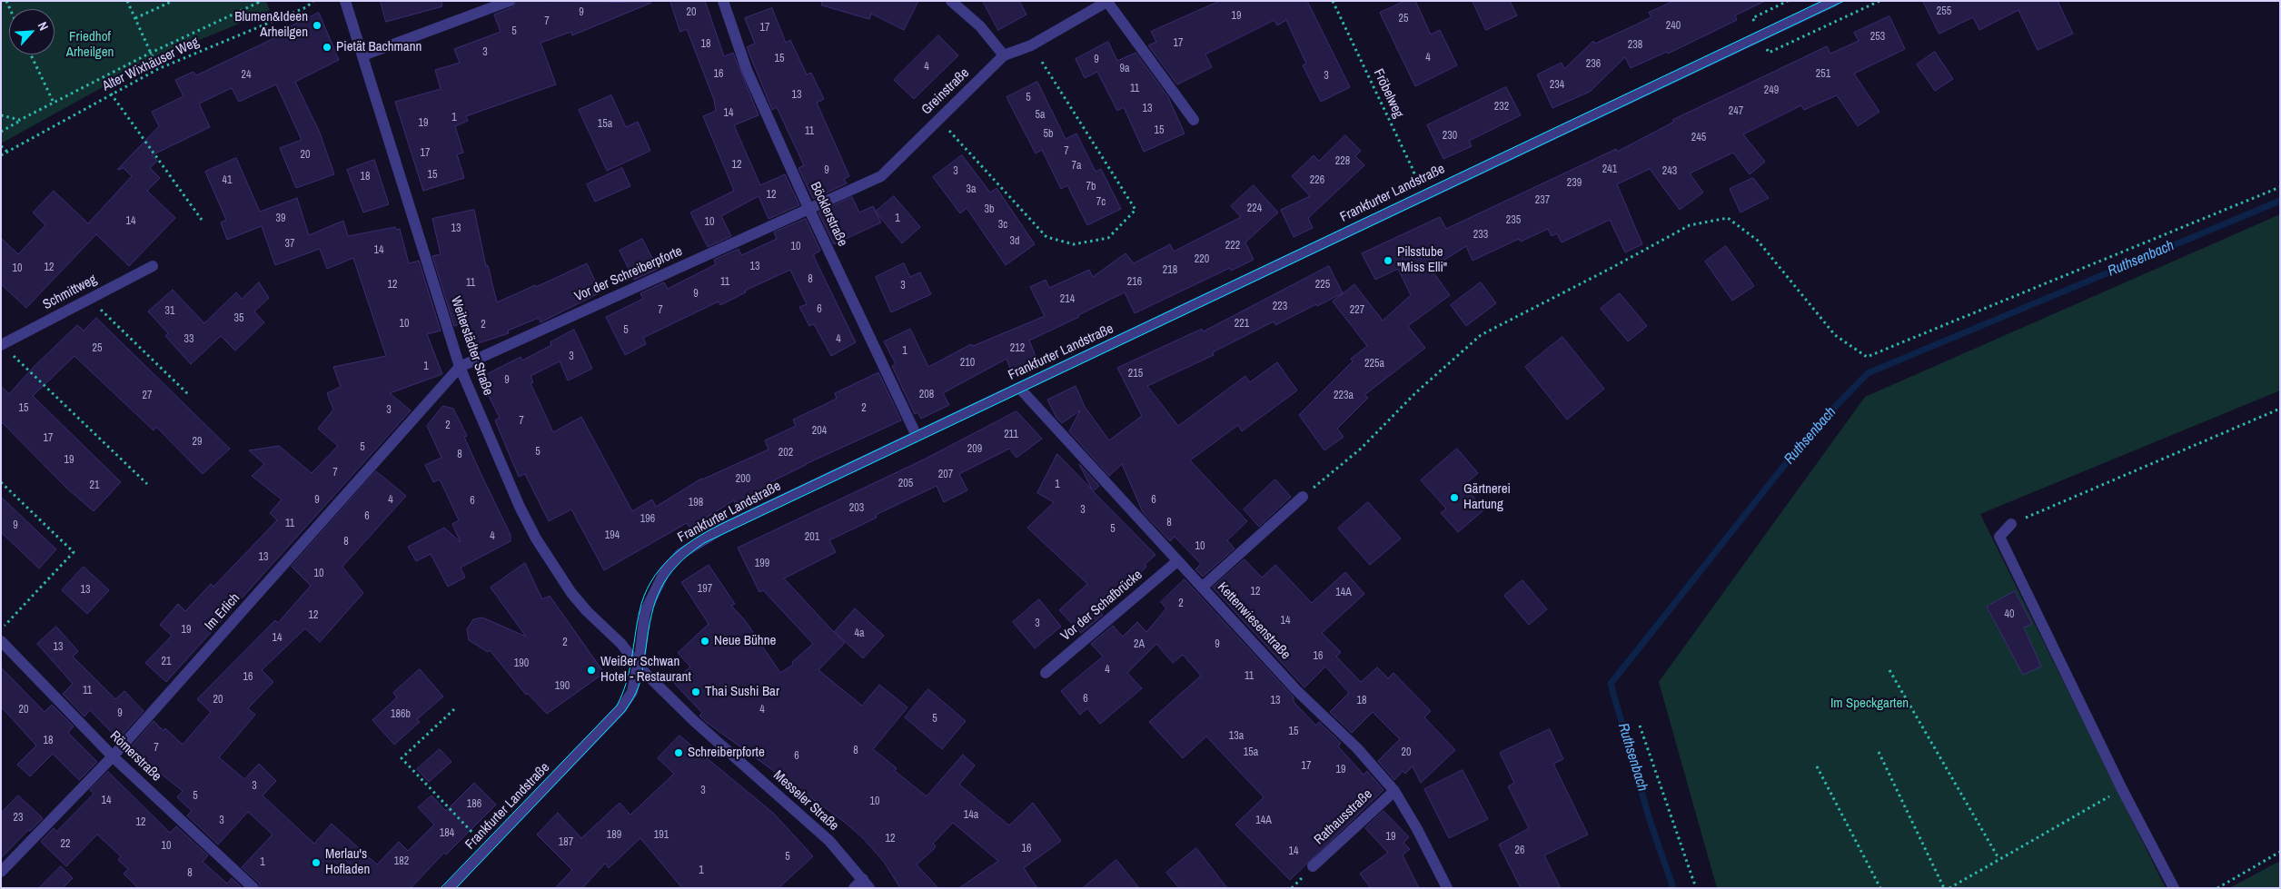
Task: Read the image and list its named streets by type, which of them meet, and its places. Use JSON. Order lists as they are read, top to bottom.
{
  "streets": {
    "street": [
      "Greinstraße",
      "Frankfurter Landstraße",
      "Böcklerstraße",
      "Vor der Schreiberpforte",
      "Schmittweg",
      "Weiterstädter Straße",
      "Vor der Schafbrücke",
      "Im Erlich",
      "Kettenwiesenstraße",
      "Römerstraße",
      "Messeler Straße",
      "Rathausstraße"
    ],
    "path": ["Alter Wixhäuser Weg", "Fröbelweg"]
  },
  "crossings": [
    ["Greinstraße", "Böcklerstraße"],
    ["Greinstraße", "Vor der Schreiberpforte"],
    ["Fröbelweg", "Frankfurter Landstraße"],
    ["Frankfurter Landstraße", "Böcklerstraße"],
    ["Frankfurter Landstraße", "Weiterstädter Straße"],
    ["Frankfurter Landstraße", "Kettenwiesenstraße"],
    ["Frankfurter Landstraße", "Messeler Straße"],
    ["Böcklerstraße", "Vor der Schreiberpforte"],
    ["Vor der Schreiberpforte", "Weiterstädter Straße"],
    ["Vor der Schreiberpforte", "Im Erlich"],
    ["Weiterstädter Straße", "Im Erlich"],
    ["Weiterstädter Straße", "Messeler Straße"],
    ["Vor der Schafbrücke", "Kettenwiesenstraße"],
    ["Im Erlich", "Römerstraße"],
    ["Kettenwiesenstraße", "Rathausstraße"]
  ],
  "water": ["Ruthsenbach"],
  "parks": ["Friedhof Arheilgen", "Im Speckgarten"],
  "places": [
    "Blumen&Ideen Arheilgen",
    "Pietät Bachmann",
    "Pilsstube \"Miss Elli\"",
    "Gärtnerei Hartung",
    "Neue Bühne",
    "Weißer Schwan Hotel - Restaurant",
    "Thai Sushi Bar",
    "Schreiberpforte",
    "Merlau's Hofladen"
  ],
  "house_numbers": [
    "255",
    "9",
    "20",
    "19",
    "25",
    "7",
    "240",
    "17",
    "5",
    "253",
    "17",
    "18",
    "238",
    "3",
    "4",
    "15",
    "9",
    "236",
    "4",
    "9a",
    "16",
    "251",
    "24",
    "3",
    "234",
    "11",
    "249",
    "13",
    "5",
    "232",
    "13",
    "247",
    "14",
    "5a",
    "1",
    "19",
    "15a",
    "15",
    "11",
    "5b",
    "230",
    "245",
    "7",
    "17",
    "20",
    "228",
    "12",
    "7a",
    "241",
    "9",
    "3",
    "243",
    "15",
    "18",
    "41",
    "226",
    "239",
    "7b",
    "3a",
    "12",
    "237",
    "7c",
    "224",
    "3b",
    "39",
    "1",
    "235",
    "14",
    "10",
    "3c",
    "13",
    "233",
    "3d",
    "37",
    "222",
    "10",
    "14",
    "220",
    "13",
    "12",
    "10",
    "218",
    "8",
    "11",
    "216",
    "11",
    "12",
    "225",
    "3",
    "9",
    "214",
    "223",
    "6",
    "7",
    "227",
    "31",
    "35",
    "10",
    "221",
    "2",
    "5",
    "33",
    "4",
    "25",
    "212",
    "1",
    "3",
    "210",
    "225a",
    "1",
    "215",
    "9",
    "208",
    "27",
    "223a",
    "15",
    "2",
    "3",
    "7",
    "2",
    "204",
    "211",
    "17",
    "29",
    "5",
    "209",
    "5",
    "202",
    "8",
    "19",
    "7",
    "207",
    "200",
    "205",
    "1",
    "21",
    "9",
    "4",
    "6",
    "6",
    "198",
    "203",
    "3",
    "6",
    "196",
    "8",
    "11",
    "9",
    "5",
    "194",
    "4",
    "201",
    "8",
    "10",
    "13",
    "199",
    "10",
    "197",
    "13",
    "12",
    "14A",
    "2",
    "40",
    "12",
    "14",
    "3",
    "19",
    "4a",
    "14",
    "2",
    "2A",
    "9",
    "13",
    "16",
    "21",
    "190",
    "4",
    "11",
    "16",
    "190",
    "11",
    "6",
    "20",
    "13",
    "18",
    "20",
    "4",
    "9",
    "186b",
    "5",
    "15",
    "13a",
    "18",
    "7",
    "8",
    "15a",
    "20",
    "6",
    "17",
    "19",
    "3",
    "3",
    "5",
    "14",
    "10",
    "186",
    "14a",
    "23",
    "3",
    "14A",
    "12",
    "184",
    "189",
    "191",
    "19",
    "12",
    "187",
    "22",
    "10",
    "16",
    "26",
    "14",
    "5",
    "182",
    "1",
    "1",
    "8"
  ],
  "north": "top right"
}
